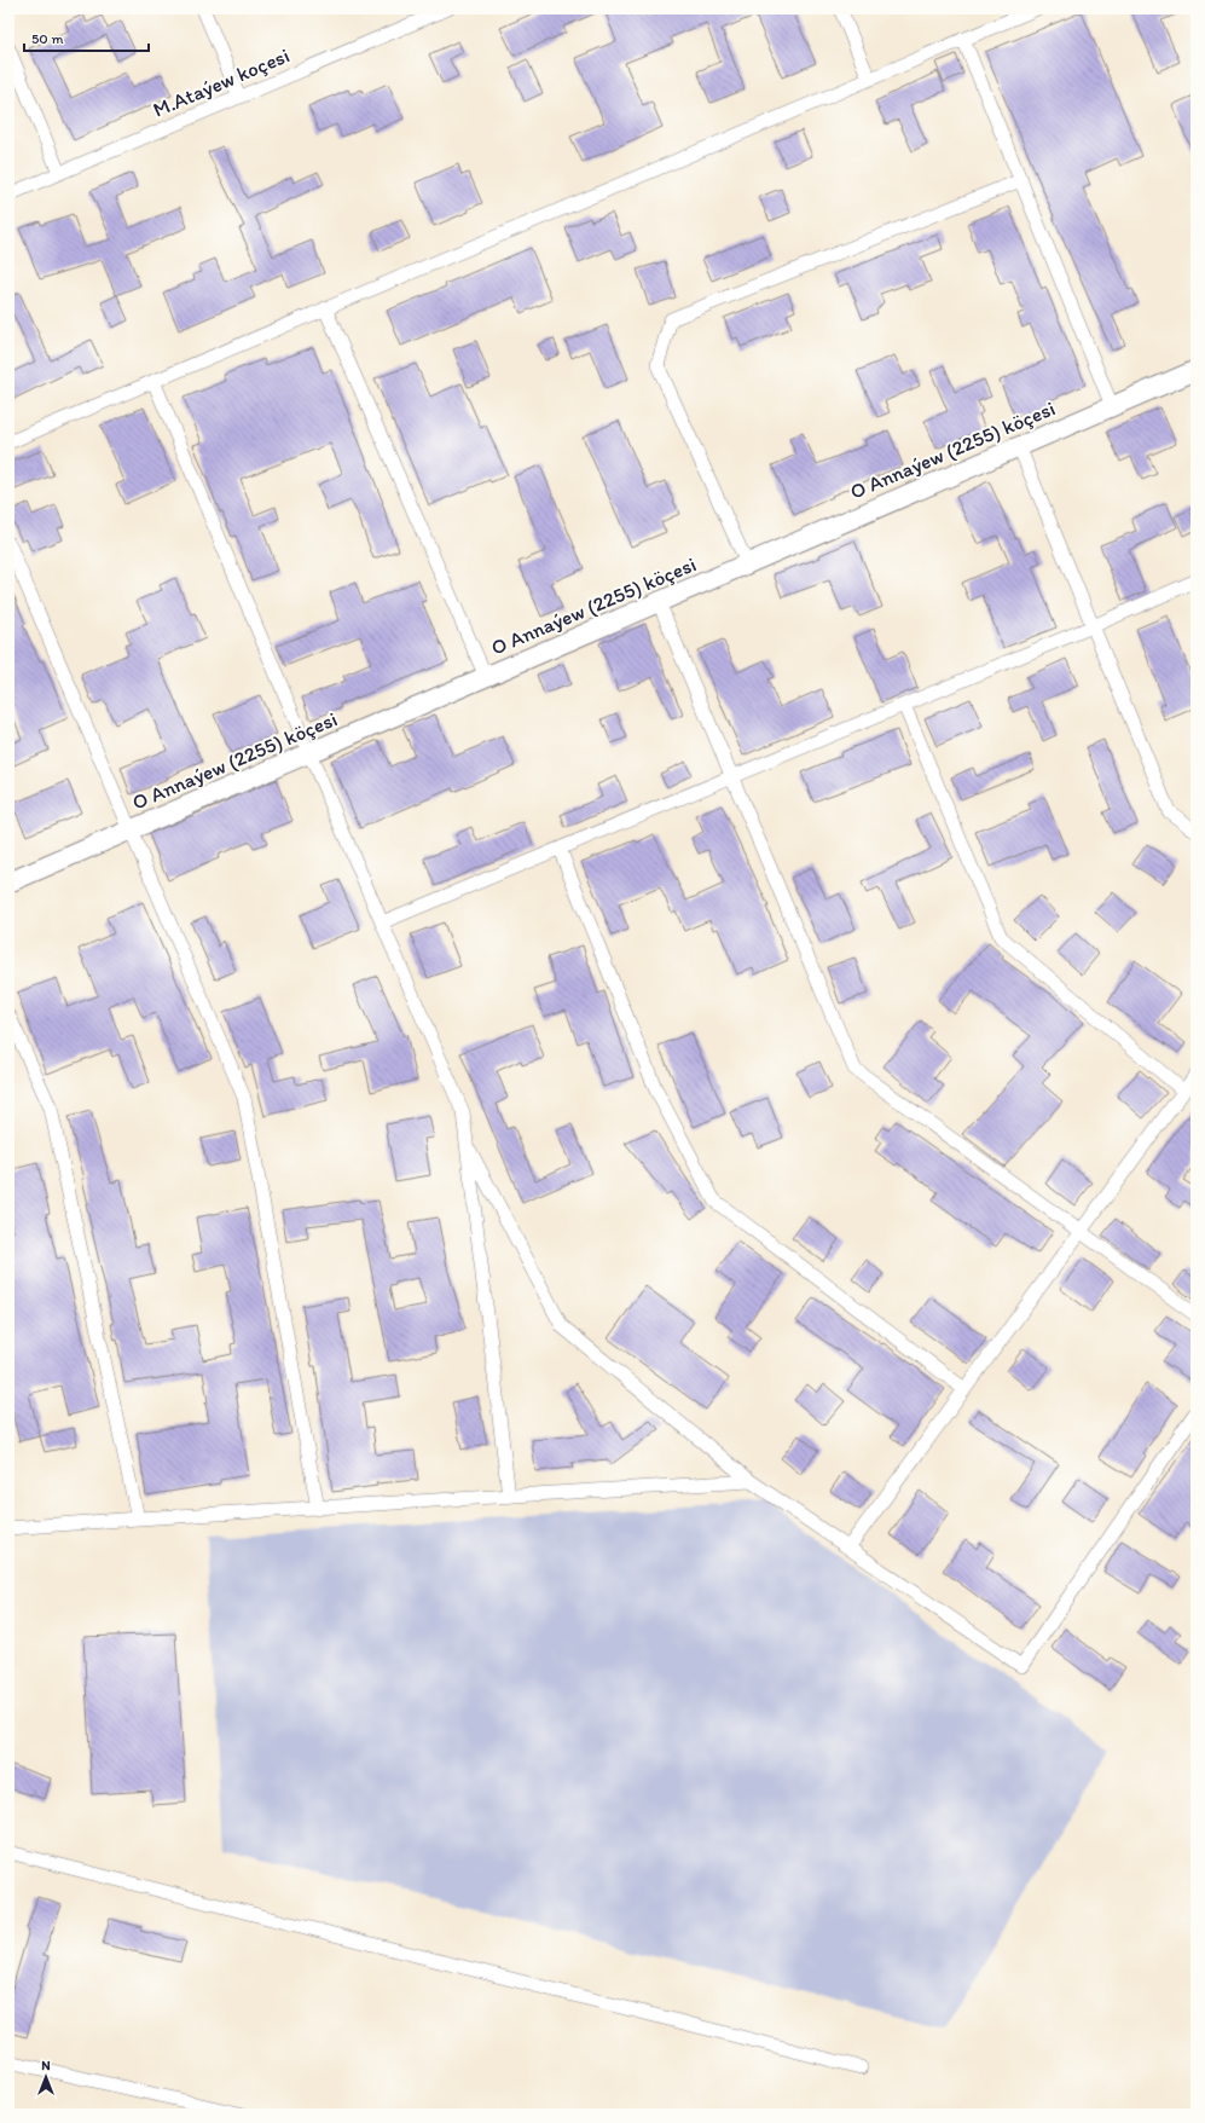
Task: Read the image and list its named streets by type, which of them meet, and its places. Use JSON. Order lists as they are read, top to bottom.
{
  "streets": {
    "main road": ["O Annaýew (2255) köçesi"],
    "street": ["M.Ataýew koçesi"]
  },
  "scale_bar": "50 m",
  "north": "top"
}
